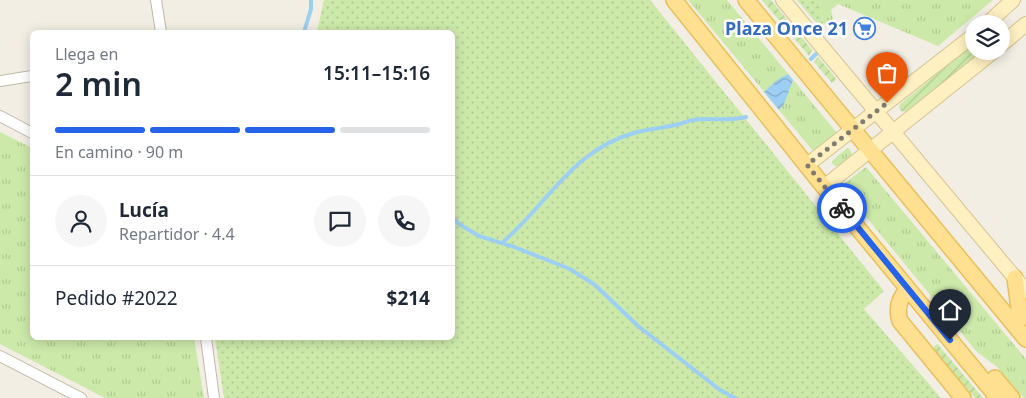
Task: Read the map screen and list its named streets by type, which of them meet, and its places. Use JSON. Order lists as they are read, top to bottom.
{
  "places": {
    "supermarket": ["Plaza Once 21"]
  },
  "page": {
    "heading": ["2 min", "Llega en", "15:11–15:16"],
    "panel": [
      "Lucía",
      "Repartidor · 4.4",
      "Pedido #2022",
      "$214"
    ],
    "bar": "En camino · 90 m"
  }
}
